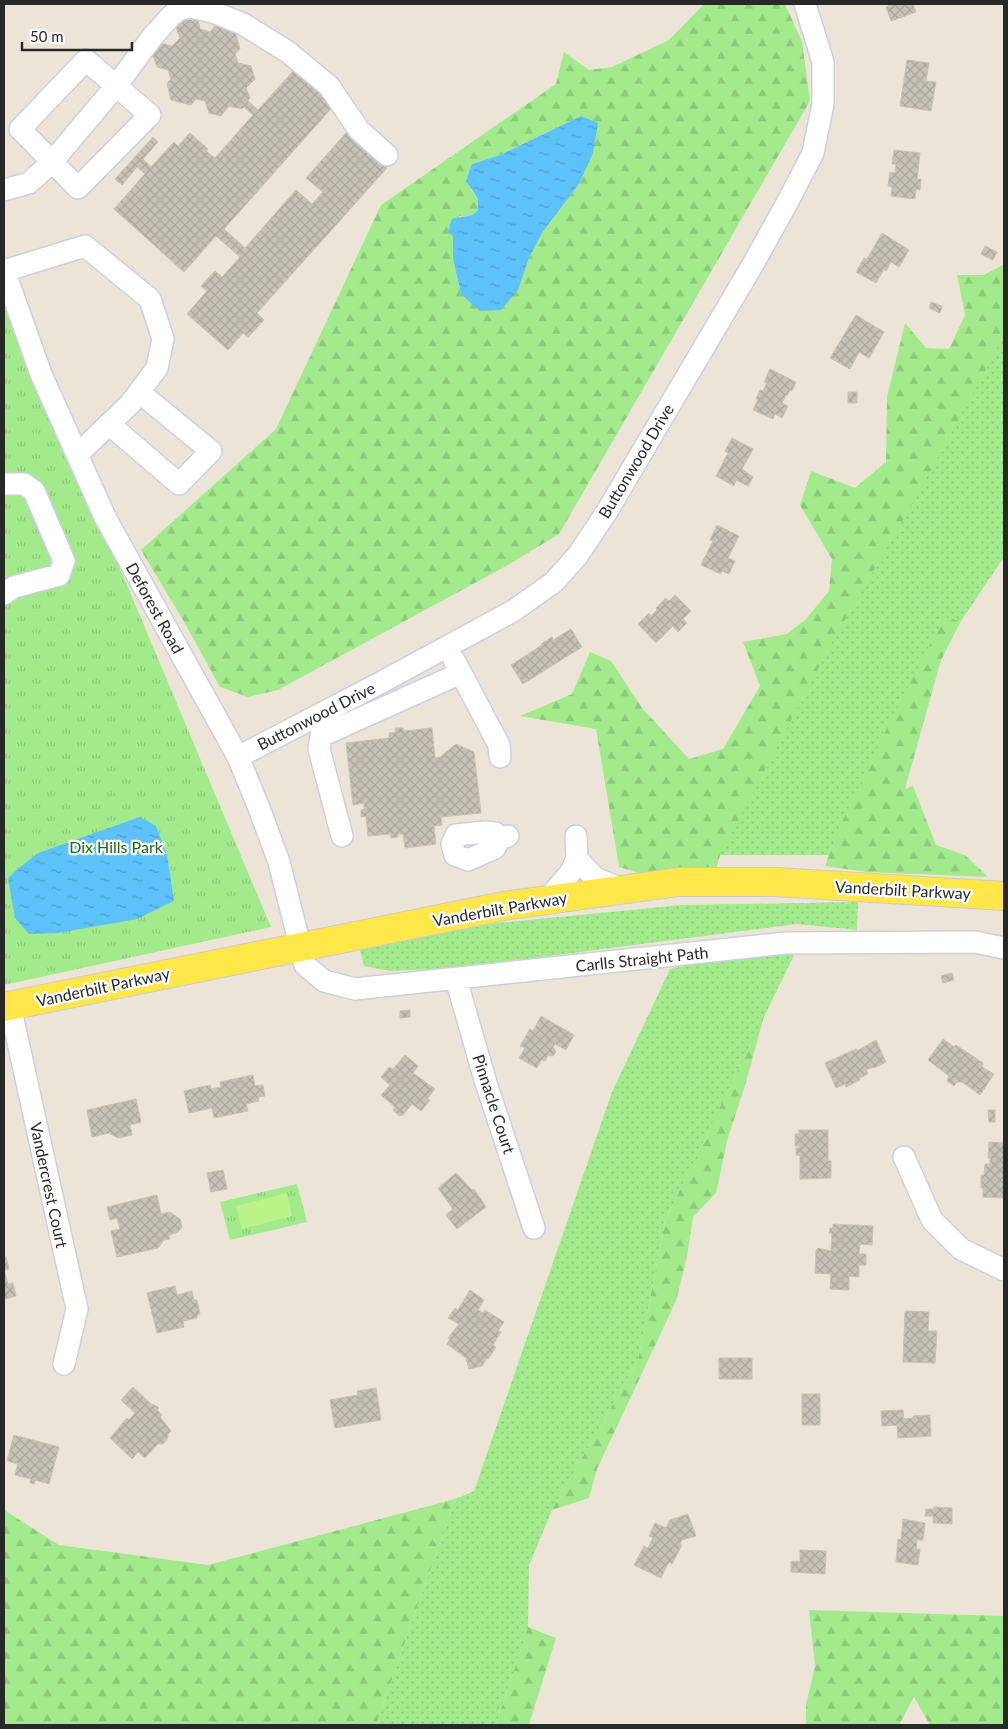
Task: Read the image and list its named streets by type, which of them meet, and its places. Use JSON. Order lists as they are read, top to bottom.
{
  "streets": {
    "main road": ["Vanderbilt Parkway"],
    "street": [
      "Buttonwood Drive",
      "Deforest Road",
      "Carlls Straight Path",
      "Pinnacle Court",
      "Vandercrest Court"
    ]
  },
  "crossings": [
    ["Buttonwood Drive", "Deforest Road"],
    ["Deforest Road", "Vanderbilt Parkway"],
    ["Deforest Road", "Carlls Straight Path"],
    ["Vanderbilt Parkway", "Carlls Straight Path"],
    ["Vanderbilt Parkway", "Vandercrest Court"],
    ["Carlls Straight Path", "Pinnacle Court"]
  ],
  "parks": ["Dix Hills Park"],
  "scale_bar": "50 m"
}
